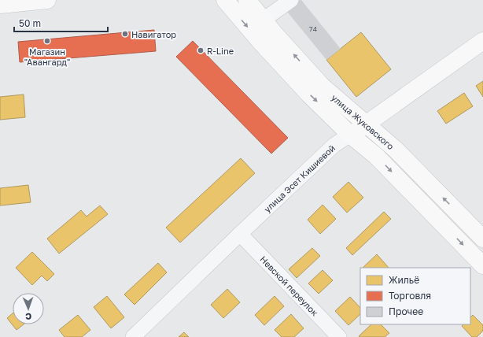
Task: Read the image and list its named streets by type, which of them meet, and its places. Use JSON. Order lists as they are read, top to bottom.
{
  "streets": {
    "main road": ["улица Жуковского", "улица Эсет Кишиевой"],
    "street": ["Невской переулок"]
  },
  "crossings": [
    ["улица Жуковского", "улица Эсет Кишиевой"],
    ["улица Эсет Кишиевой", "Невской переулок"]
  ],
  "places": ["Навигатор", "Магазин \"Авангард\"", "R-Line"],
  "house_numbers": ["74"],
  "legend": ["Жильё", "Торговля", "Прочее"],
  "scale_bar": "50 m",
  "north": "bottom"
}
